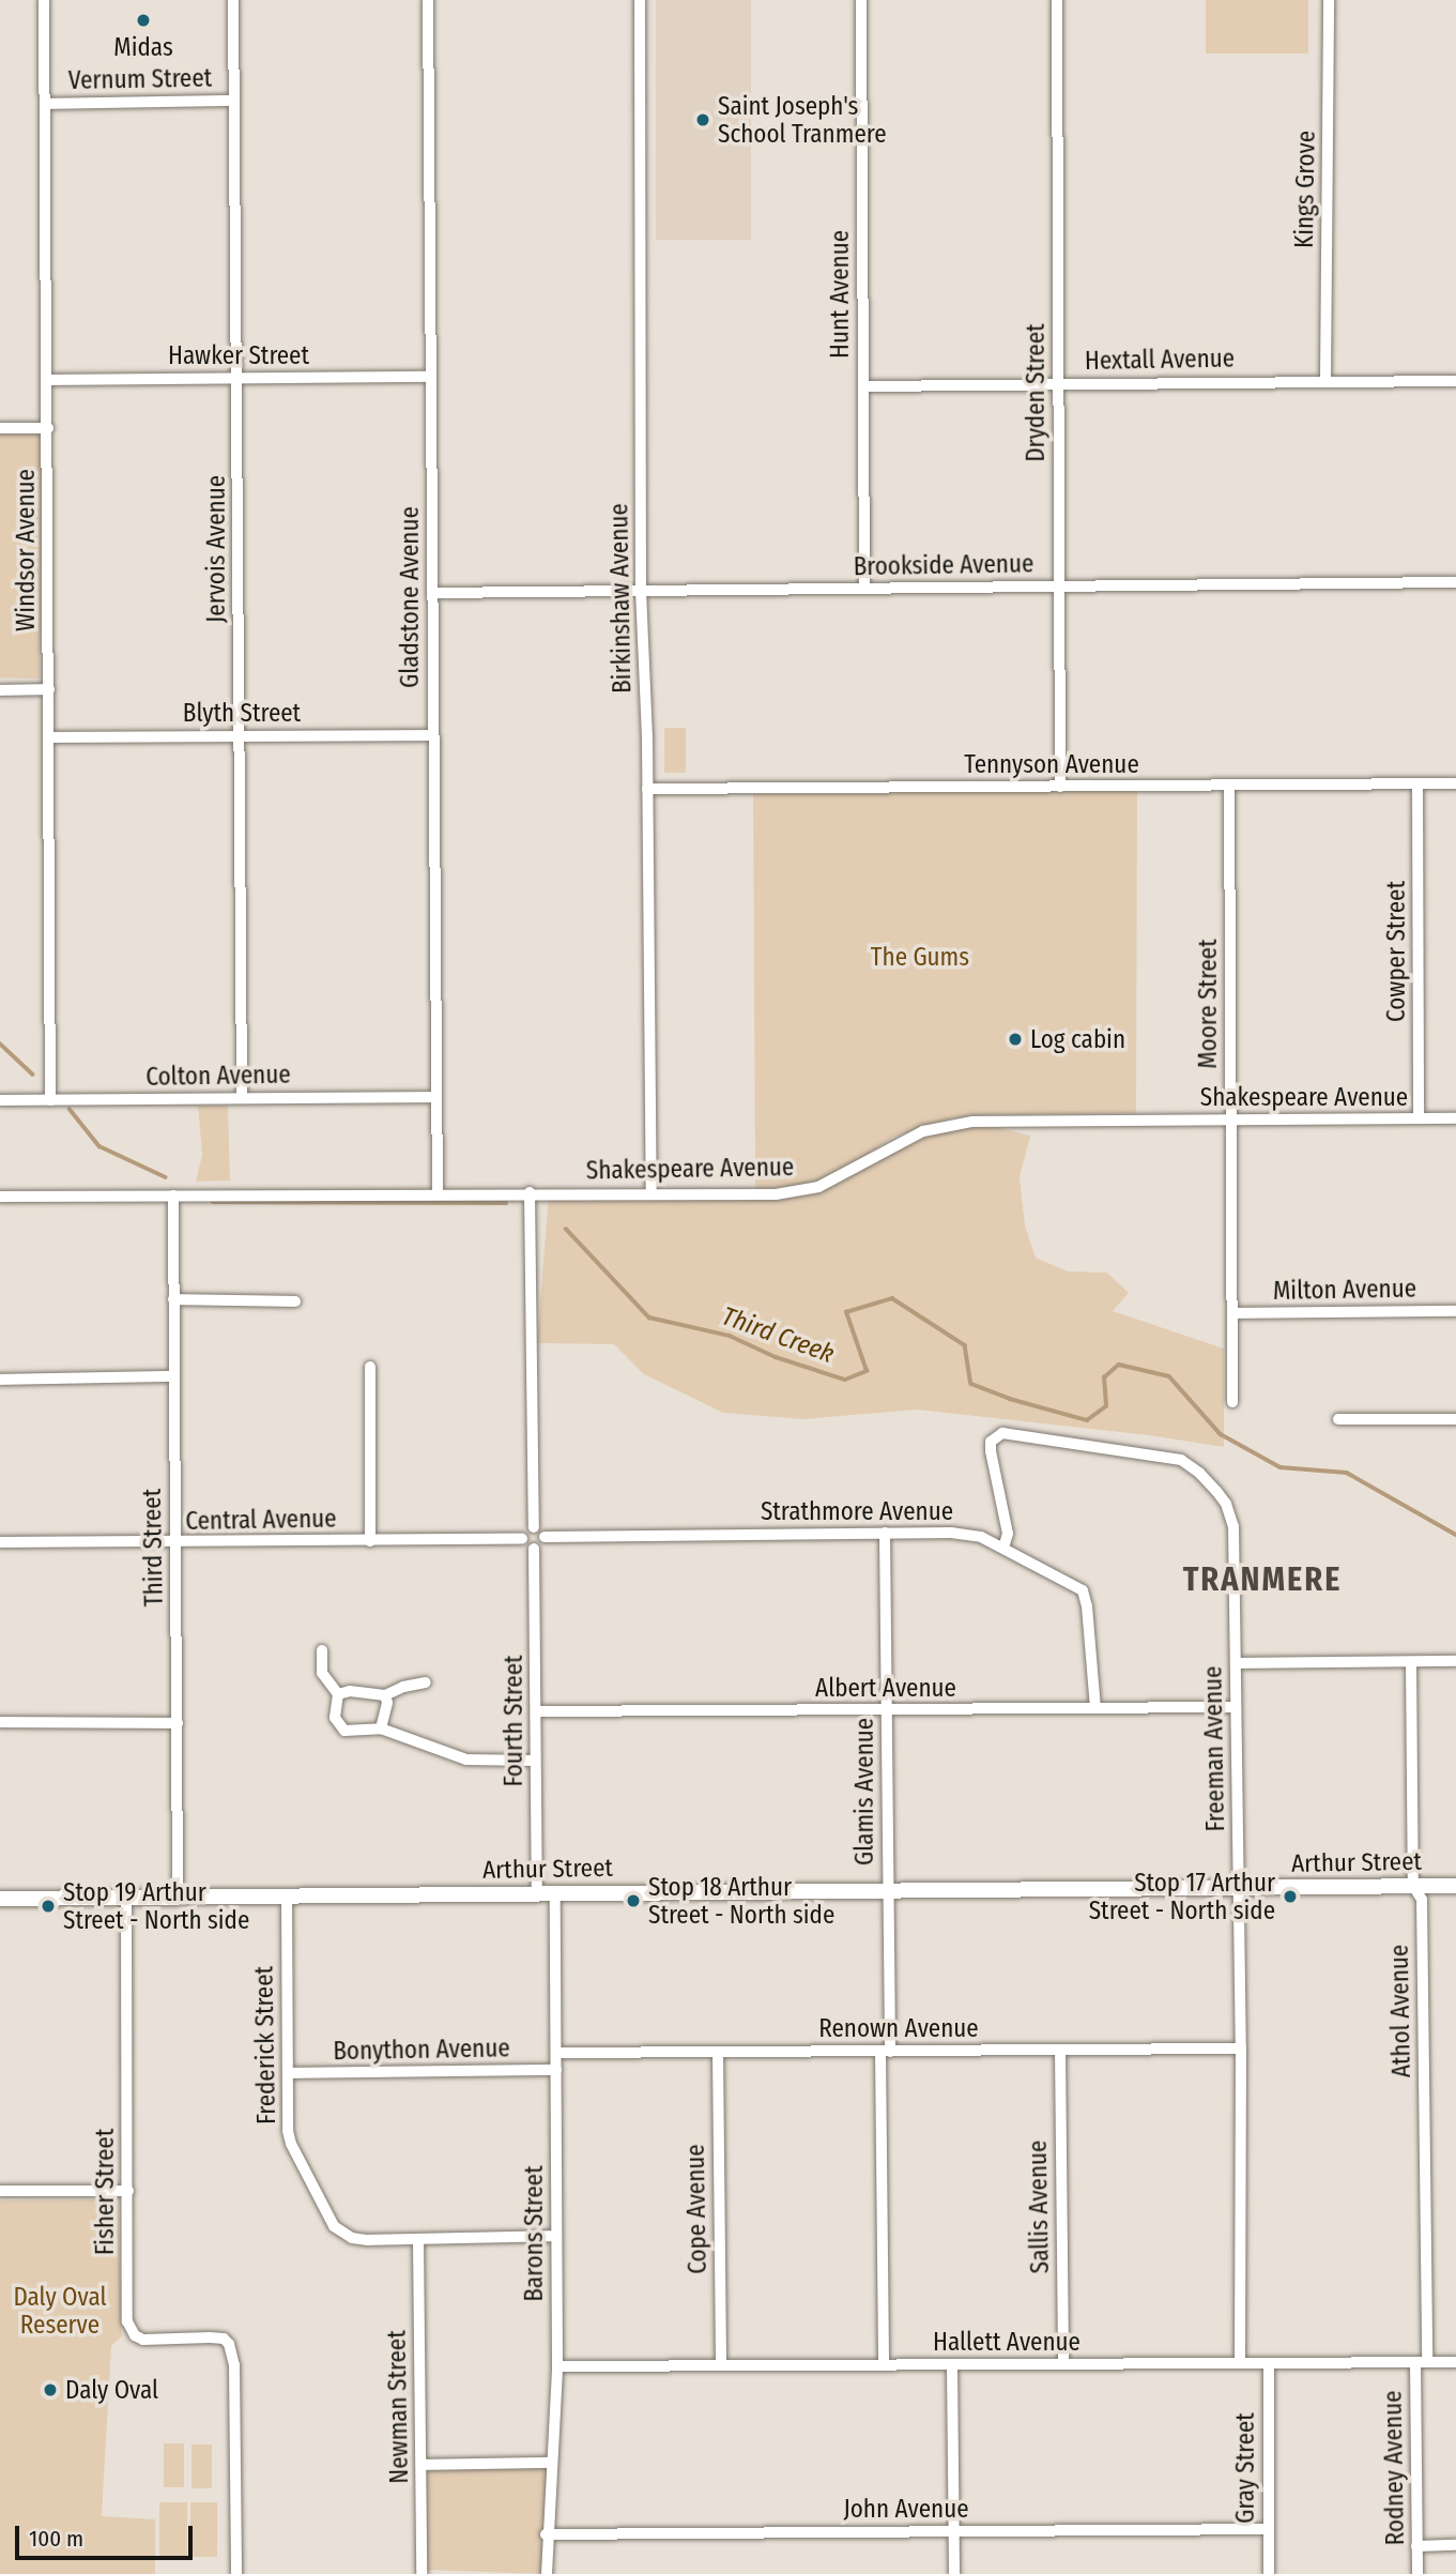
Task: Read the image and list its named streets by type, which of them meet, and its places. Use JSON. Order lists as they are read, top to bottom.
{
  "streets": {
    "street": [
      "Vernum Street",
      "Kings Grove",
      "Hunt Avenue",
      "Hawker Street",
      "Hextall Avenue",
      "Dryden Street",
      "Jervois Avenue",
      "Windsor Avenue",
      "Brookside Avenue",
      "Gladstone Avenue",
      "Birkinshaw Avenue",
      "Blyth Street",
      "Tennyson Avenue",
      "Cowper Street",
      "Moore Street",
      "Colton Avenue",
      "Shakespeare Avenue",
      "Milton Avenue",
      "Strathmore Avenue",
      "Central Avenue",
      "Third Street",
      "Albert Avenue",
      "Fourth Street",
      "Freeman Avenue",
      "Glamis Avenue",
      "Arthur Street",
      "Athol Avenue",
      "Renown Avenue",
      "Frederick Street",
      "Bonython Avenue",
      "Fisher Street",
      "Sallis Avenue",
      "Cope Avenue",
      "Barons Street",
      "Hallett Avenue",
      "Newman Street",
      "Gray Street",
      "Rodney Avenue",
      "John Avenue"
    ]
  },
  "crossings": [
    ["Vernum Street", "Jervois Avenue"],
    ["Vernum Street", "Windsor Avenue"],
    ["Kings Grove", "Hextall Avenue"],
    ["Hunt Avenue", "Hextall Avenue"],
    ["Hunt Avenue", "Brookside Avenue"],
    ["Hawker Street", "Jervois Avenue"],
    ["Hawker Street", "Windsor Avenue"],
    ["Hawker Street", "Gladstone Avenue"],
    ["Hextall Avenue", "Dryden Street"],
    ["Dryden Street", "Brookside Avenue"],
    ["Dryden Street", "Tennyson Avenue"],
    ["Jervois Avenue", "Blyth Street"],
    ["Jervois Avenue", "Colton Avenue"],
    ["Windsor Avenue", "Blyth Street"],
    ["Windsor Avenue", "Colton Avenue"],
    ["Brookside Avenue", "Gladstone Avenue"],
    ["Brookside Avenue", "Birkinshaw Avenue"],
    ["Gladstone Avenue", "Blyth Street"],
    ["Gladstone Avenue", "Colton Avenue"],
    ["Gladstone Avenue", "Shakespeare Avenue"],
    ["Birkinshaw Avenue", "Tennyson Avenue"],
    ["Birkinshaw Avenue", "Shakespeare Avenue"],
    ["Tennyson Avenue", "Cowper Street"],
    ["Tennyson Avenue", "Moore Street"],
    ["Cowper Street", "Shakespeare Avenue"],
    ["Moore Street", "Shakespeare Avenue"],
    ["Moore Street", "Milton Avenue"],
    ["Shakespeare Avenue", "Third Street"],
    ["Strathmore Avenue", "Central Avenue"],
    ["Strathmore Avenue", "Albert Avenue"],
    ["Strathmore Avenue", "Fourth Street"],
    ["Strathmore Avenue", "Freeman Avenue"],
    ["Strathmore Avenue", "Glamis Avenue"],
    ["Central Avenue", "Third Street"],
    ["Central Avenue", "Fourth Street"],
    ["Third Street", "Arthur Street"],
    ["Albert Avenue", "Fourth Street"],
    ["Albert Avenue", "Freeman Avenue"],
    ["Albert Avenue", "Glamis Avenue"],
    ["Fourth Street", "Arthur Street"],
    ["Freeman Avenue", "Arthur Street"],
    ["Freeman Avenue", "Renown Avenue"],
    ["Freeman Avenue", "Hallett Avenue"],
    ["Glamis Avenue", "Arthur Street"],
    ["Glamis Avenue", "Renown Avenue"],
    ["Glamis Avenue", "Hallett Avenue"],
    ["Arthur Street", "Athol Avenue"],
    ["Arthur Street", "Frederick Street"],
    ["Arthur Street", "Fisher Street"],
    ["Arthur Street", "Barons Street"],
    ["Athol Avenue", "Hallett Avenue"],
    ["Athol Avenue", "Rodney Avenue"],
    ["Renown Avenue", "Sallis Avenue"],
    ["Renown Avenue", "Cope Avenue"],
    ["Renown Avenue", "Barons Street"],
    ["Frederick Street", "Bonython Avenue"],
    ["Frederick Street", "Barons Street"],
    ["Frederick Street", "Newman Street"],
    ["Bonython Avenue", "Barons Street"],
    ["Sallis Avenue", "Hallett Avenue"],
    ["Cope Avenue", "Hallett Avenue"],
    ["Barons Street", "Hallett Avenue"],
    ["Barons Street", "John Avenue"],
    ["Hallett Avenue", "Gray Street"],
    ["Hallett Avenue", "Rodney Avenue"],
    ["Gray Street", "John Avenue"]
  ],
  "districts": ["TRANMERE"],
  "water": ["Third Creek"],
  "parks": ["The Gums", "Daly Oval Reserve"],
  "places": [
    "Midas",
    "Saint Joseph's School Tranmere",
    "Log cabin",
    "Stop 17 Arthur Street - North side",
    "Stop 18 Arthur Street - North side",
    "Stop 19 Arthur Street - North side",
    "Daly Oval"
  ],
  "scale_bar": "100 m"
}
